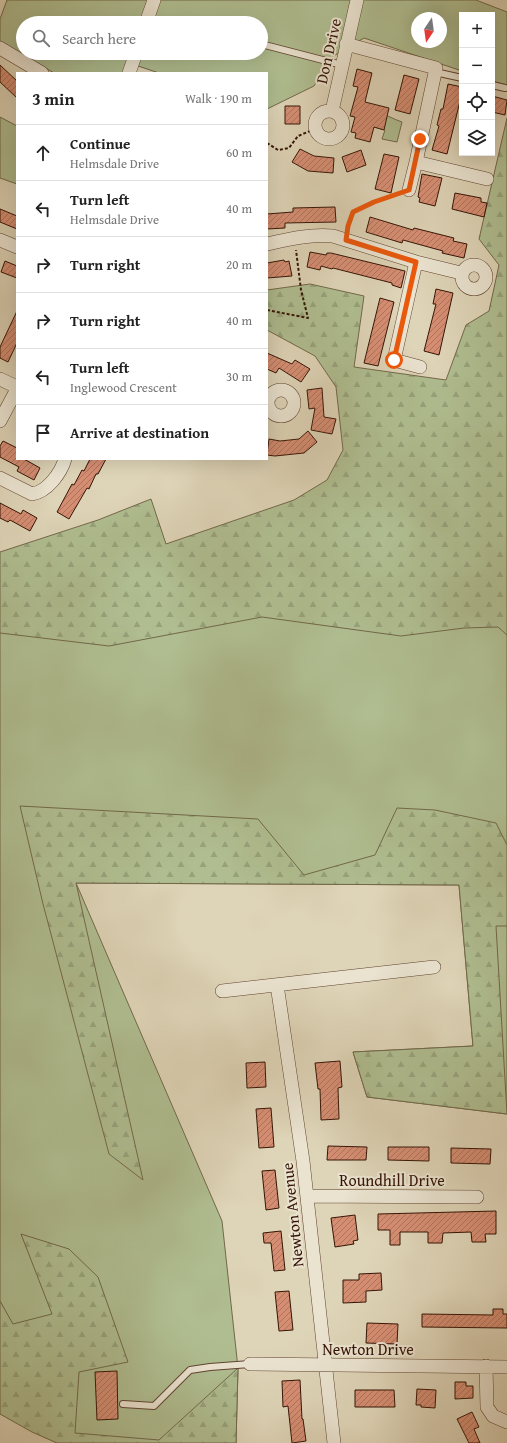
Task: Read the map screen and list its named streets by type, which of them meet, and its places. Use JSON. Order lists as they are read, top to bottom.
{
  "streets": {
    "street": [
      "Don Drive",
      "Roundhill Drive",
      "Newton Avenue",
      "Newton Drive"
    ]
  },
  "crossings": [
    ["Roundhill Drive", "Newton Avenue"],
    ["Newton Avenue", "Newton Drive"]
  ],
  "north": "bottom",
  "page": {
    "map_buttons": ["+", "−"],
    "search": "Search here",
    "heading": ["3 min", "Walk · 190 m"],
    "list": [
      ["Continue", "Helmsdale Drive", "60 m"],
      ["Turn left", "Helmsdale Drive", "40 m"],
      ["Turn right", "20 m"],
      ["Turn right", "40 m"],
      ["Turn left", "Inglewood Crescent", "30 m"],
      "Arrive at destination"
    ]
  }
}
